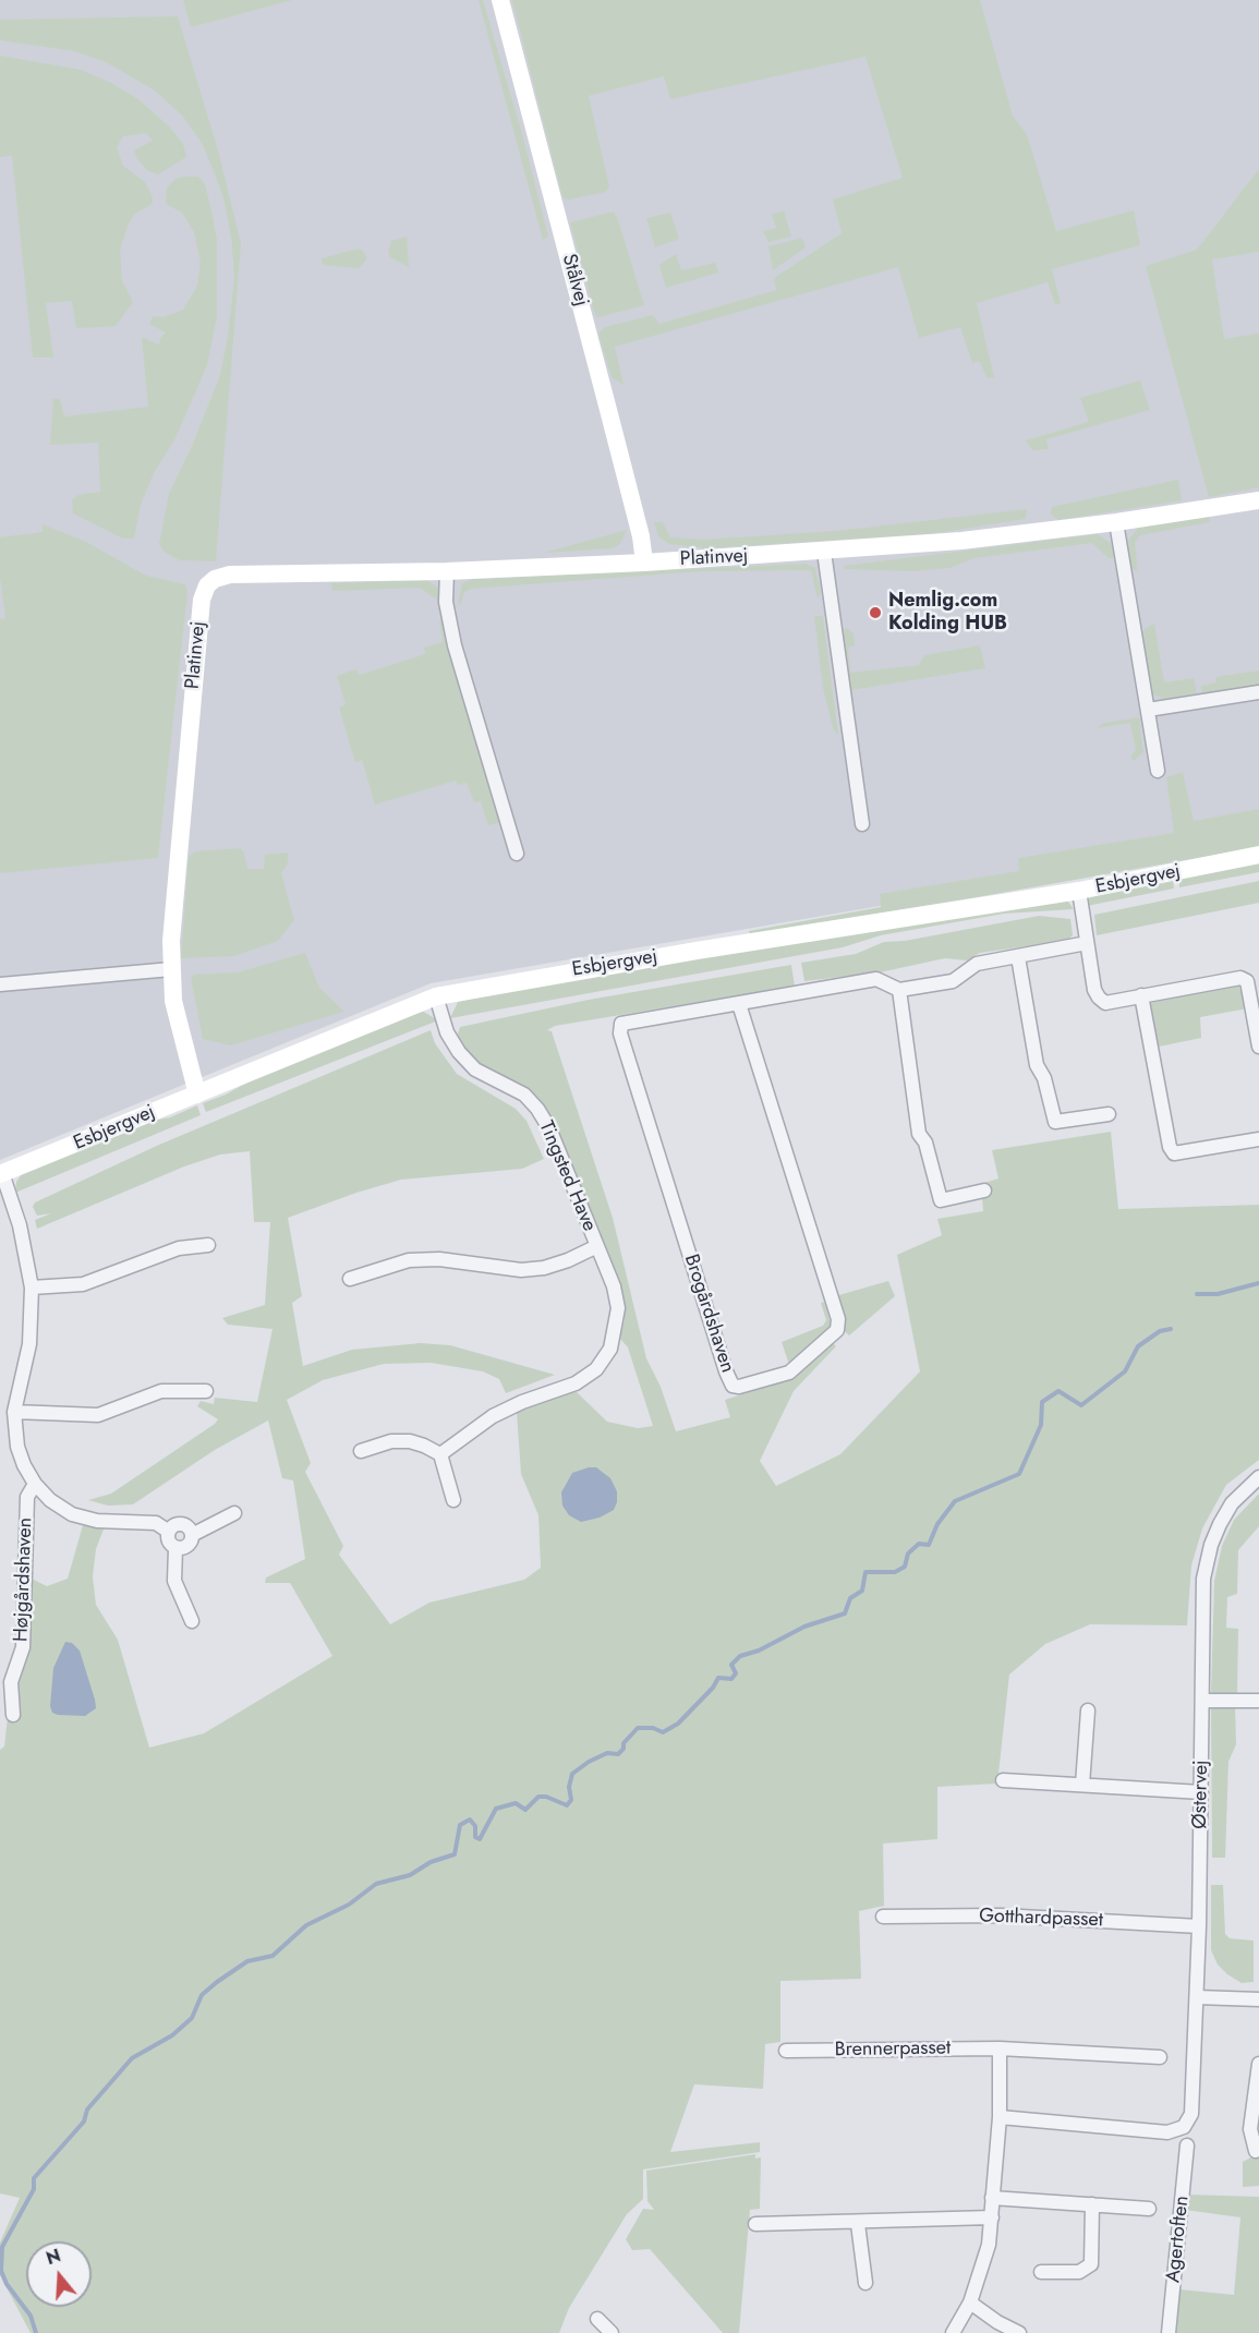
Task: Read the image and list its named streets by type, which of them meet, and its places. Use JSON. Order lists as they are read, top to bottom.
{
  "streets": {
    "street": [
      "Stålvej",
      "Platinvej",
      "Esbjergvej",
      "Tingsted Have",
      "Brogårdshaven",
      "Højgårdshaven",
      "Østervej",
      "Gotthardpasset",
      "Brennerpasset",
      "Agertoften"
    ]
  },
  "crossings": [
    ["Stålvej", "Platinvej"],
    ["Platinvej", "Esbjergvej"],
    ["Esbjergvej", "Tingsted Have"],
    ["Esbjergvej", "Højgårdshaven"],
    ["Østervej", "Gotthardpasset"]
  ],
  "places": ["Nemlig.com Kolding HUB"],
  "north": "top"
}
